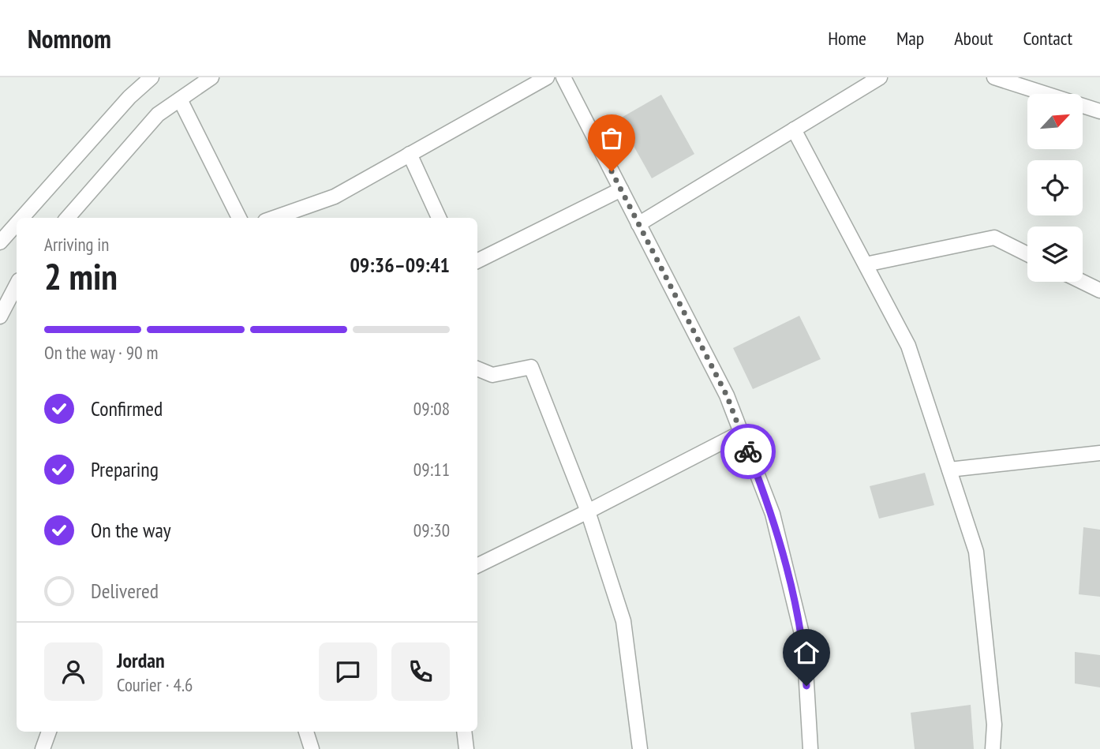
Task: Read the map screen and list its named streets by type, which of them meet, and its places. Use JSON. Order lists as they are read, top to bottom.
{
  "north": "top right",
  "page": {
    "header": "Nomnom",
    "nav": [
      "Home",
      "Map",
      "About",
      "Contact"
    ],
    "heading": ["2 min", "Arriving in", "09:36–09:41"],
    "panel": ["Jordan", "Courier · 4.6"],
    "bar": "On the way · 90 m",
    "list": [
      ["Confirmed", "09:08"],
      ["Preparing", "09:11"],
      ["On the way", "09:30"],
      "Delivered"
    ]
  }
}
